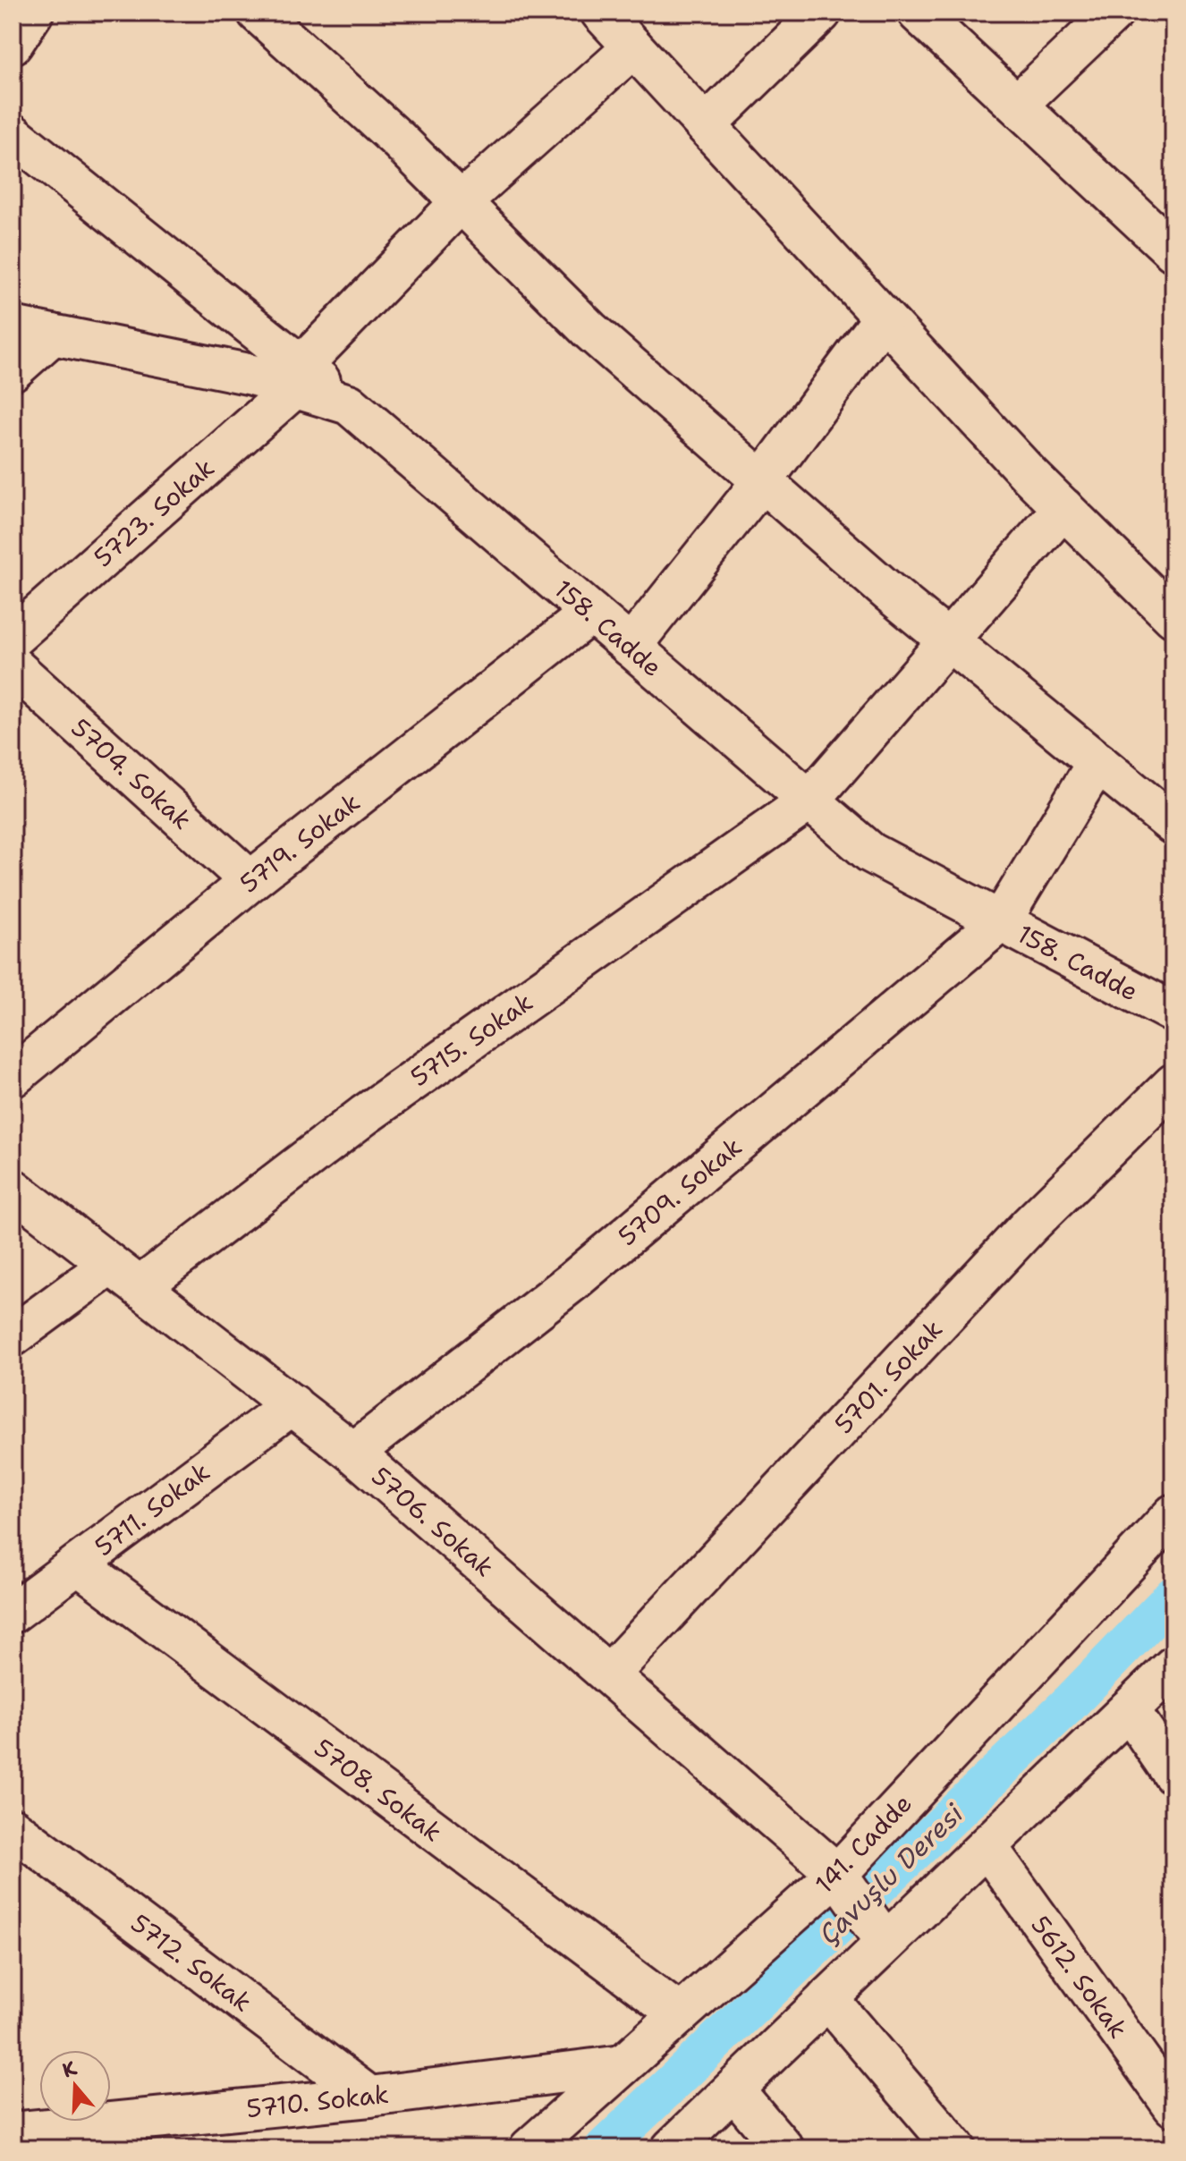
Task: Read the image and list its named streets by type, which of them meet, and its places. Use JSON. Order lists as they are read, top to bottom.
{
  "streets": {
    "street": [
      "5723. Sokak",
      "158. Cadde",
      "5704. Sokak",
      "5719. Sokak",
      "5715. Sokak",
      "5709. Sokak",
      "5701. Sokak",
      "5711. Sokak",
      "5706. Sokak",
      "5708. Sokak",
      "141. Cadde",
      "5712. Sokak",
      "5612. Sokak",
      "5710. Sokak"
    ]
  },
  "crossings": [
    ["5723. Sokak", "158. Cadde"],
    ["158. Cadde", "5719. Sokak"],
    ["158. Cadde", "5715. Sokak"],
    ["158. Cadde", "5709. Sokak"],
    ["5704. Sokak", "5719. Sokak"],
    ["5715. Sokak", "5706. Sokak"],
    ["5709. Sokak", "5706. Sokak"],
    ["5701. Sokak", "5706. Sokak"],
    ["5711. Sokak", "5706. Sokak"],
    ["5711. Sokak", "5708. Sokak"],
    ["5706. Sokak", "141. Cadde"],
    ["5708. Sokak", "141. Cadde"],
    ["141. Cadde", "5710. Sokak"],
    ["5712. Sokak", "5710. Sokak"]
  ],
  "water": ["Çavuşlu Deresi"],
  "north": "top"
}
